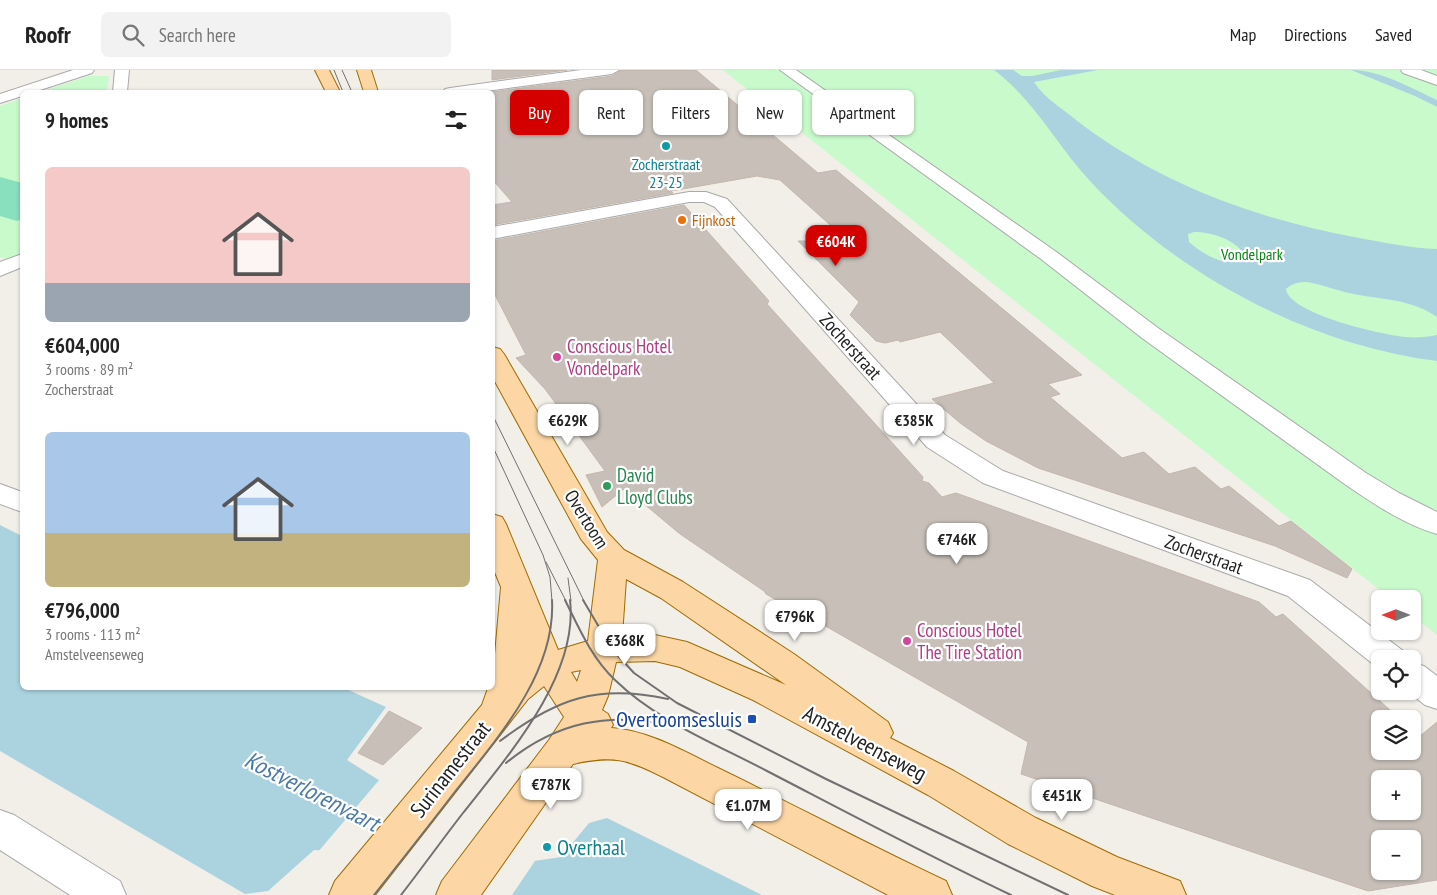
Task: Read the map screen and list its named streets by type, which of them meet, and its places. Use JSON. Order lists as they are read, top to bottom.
{
  "streets": {
    "main road": ["Overtoom", "Amstelveenseweg", "Surinamestraat"],
    "street": ["Zocherstraat"]
  },
  "crossings": [
    ["Overtoom", "Amstelveenseweg"],
    ["Amstelveenseweg", "Surinamestraat"]
  ],
  "water": ["Kostverlorenvaart"],
  "parks": ["Vondelpark"],
  "places": {
    "other": [
      "Zocherstraat 23-25",
      "Fijnkost",
      "Conscious Hotel Vondelpark",
      "David Lloyd Clubs",
      "Conscious Hotel The Tire Station",
      "Overhaal"
    ],
    "transit": ["Overtoomsesluis"]
  },
  "north": "left",
  "page": {
    "header": "Roofr",
    "search": "Search here",
    "nav": ["Map", "Directions", "Saved"],
    "chip": [
      "Buy",
      "Rent",
      "Filters",
      "New",
      "Apartment"
    ],
    "heading": "9 homes",
    "list": [
      {
        "name": "€604,000",
        "note": "3 rooms · 89 m² · Zocherstraat"
      },
      {
        "name": "€796,000",
        "note": "3 rooms · 113 m² · Amstelveenseweg"
      }
    ],
    "price": [
      "€604K",
      "€629K",
      "€385K",
      "€746K",
      "€796K",
      "€368K",
      "€787K",
      "€451K",
      "€1.07M"
    ],
    "map_buttons": ["+", "−"]
  }
}
